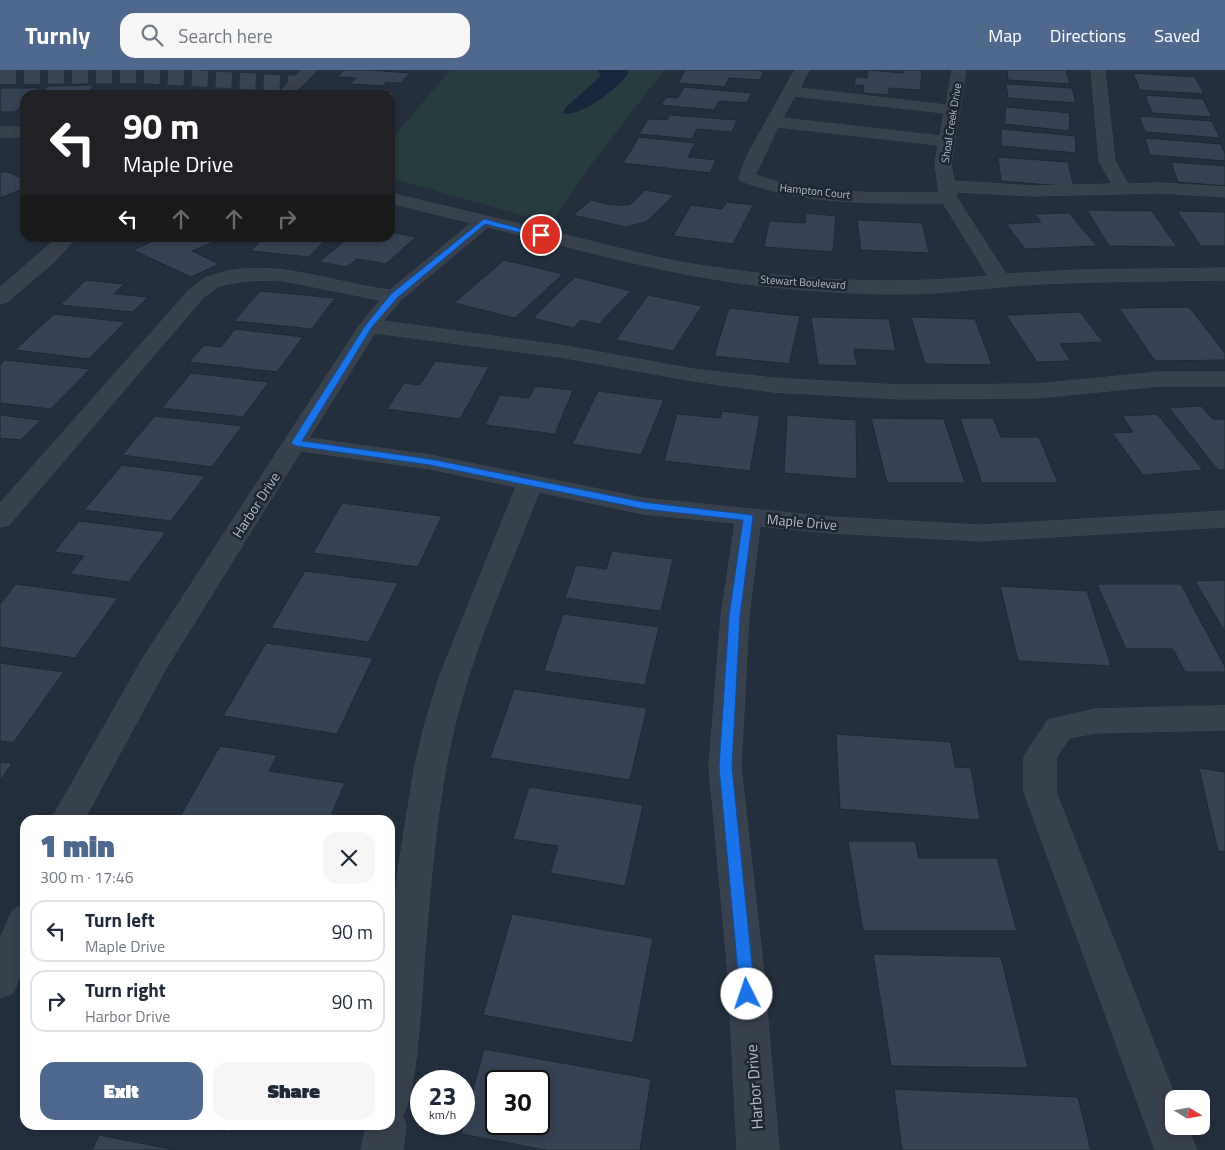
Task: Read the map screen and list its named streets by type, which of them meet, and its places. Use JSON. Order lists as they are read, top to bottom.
{
  "streets": {
    "street": [
      "Shoal Creek Drive",
      "Hampton Court",
      "Stewart Boulevard",
      "Harbor Drive",
      "Maple Drive"
    ]
  },
  "crossings": [
    ["Shoal Creek Drive", "Hampton Court"],
    ["Shoal Creek Drive", "Stewart Boulevard"],
    ["Stewart Boulevard", "Harbor Drive"],
    ["Harbor Drive", "Maple Drive"]
  ],
  "north": "right",
  "page": {
    "header": "Turnly",
    "search": "Search here",
    "nav": ["Map", "Directions", "Saved"],
    "turn": ["90 m", "Maple Drive"],
    "heading": ["1 min", "300 m · 17:46"],
    "list": [
      {
        "name": "Turn left",
        "note": "Maple Drive",
        "value": "90 m"
      },
      {
        "name": "Turn right",
        "note": "Harbor Drive",
        "value": "90 m"
      }
    ],
    "buttons": ["Exit", "Share"],
    "speed": "23 km/h",
    "limit": "30"
  }
}
